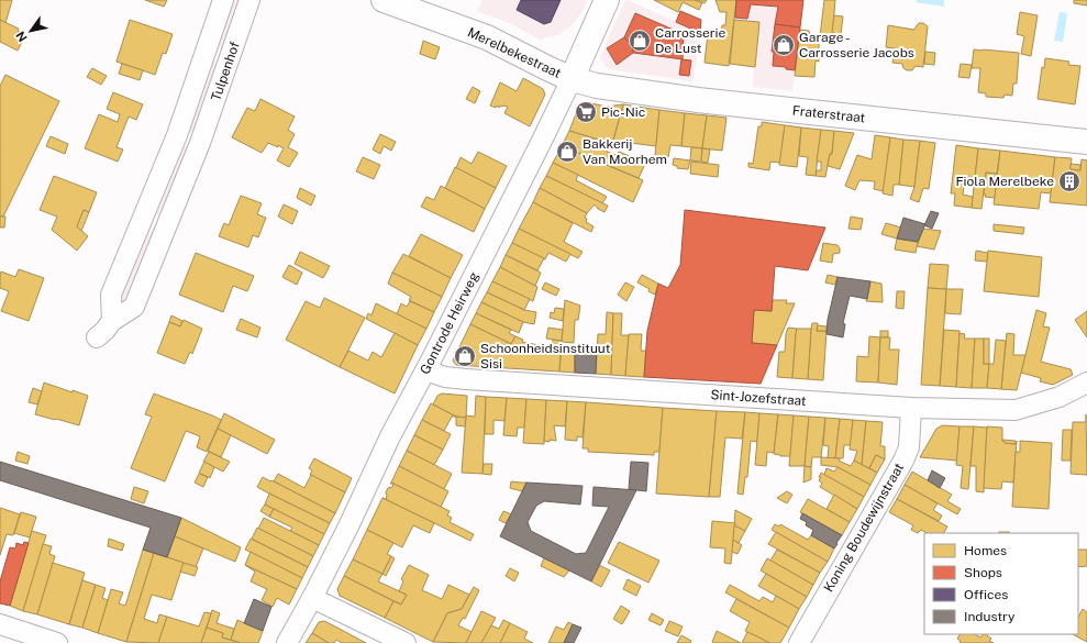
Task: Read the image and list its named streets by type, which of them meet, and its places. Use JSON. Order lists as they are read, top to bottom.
{
  "streets": {
    "street": [
      "Merelbekestraat",
      "Tulpenhof",
      "Fraterstraat",
      "Gontrode Heirweg",
      "Sint-Jozefstraat",
      "Koning Boudewijnstraat"
    ]
  },
  "crossings": [
    ["Merelbekestraat", "Fraterstraat"],
    ["Merelbekestraat", "Gontrode Heirweg"],
    ["Fraterstraat", "Gontrode Heirweg"],
    ["Gontrode Heirweg", "Sint-Jozefstraat"],
    ["Sint-Jozefstraat", "Koning Boudewijnstraat"]
  ],
  "places": {
    "shop": [
      "Carrosserie De Lust",
      "Garage - Carrosserie Jacobs",
      "Bakkerij Van Moorhem",
      "Schoonheidsinstituut Sisi"
    ],
    "supermarket": ["Pic-Nic"],
    "building": ["Fiola Merelbeke"]
  },
  "legend": [
    "Homes",
    "Shops",
    "Offices",
    "Industry"
  ],
  "north": "bottom left"
}
